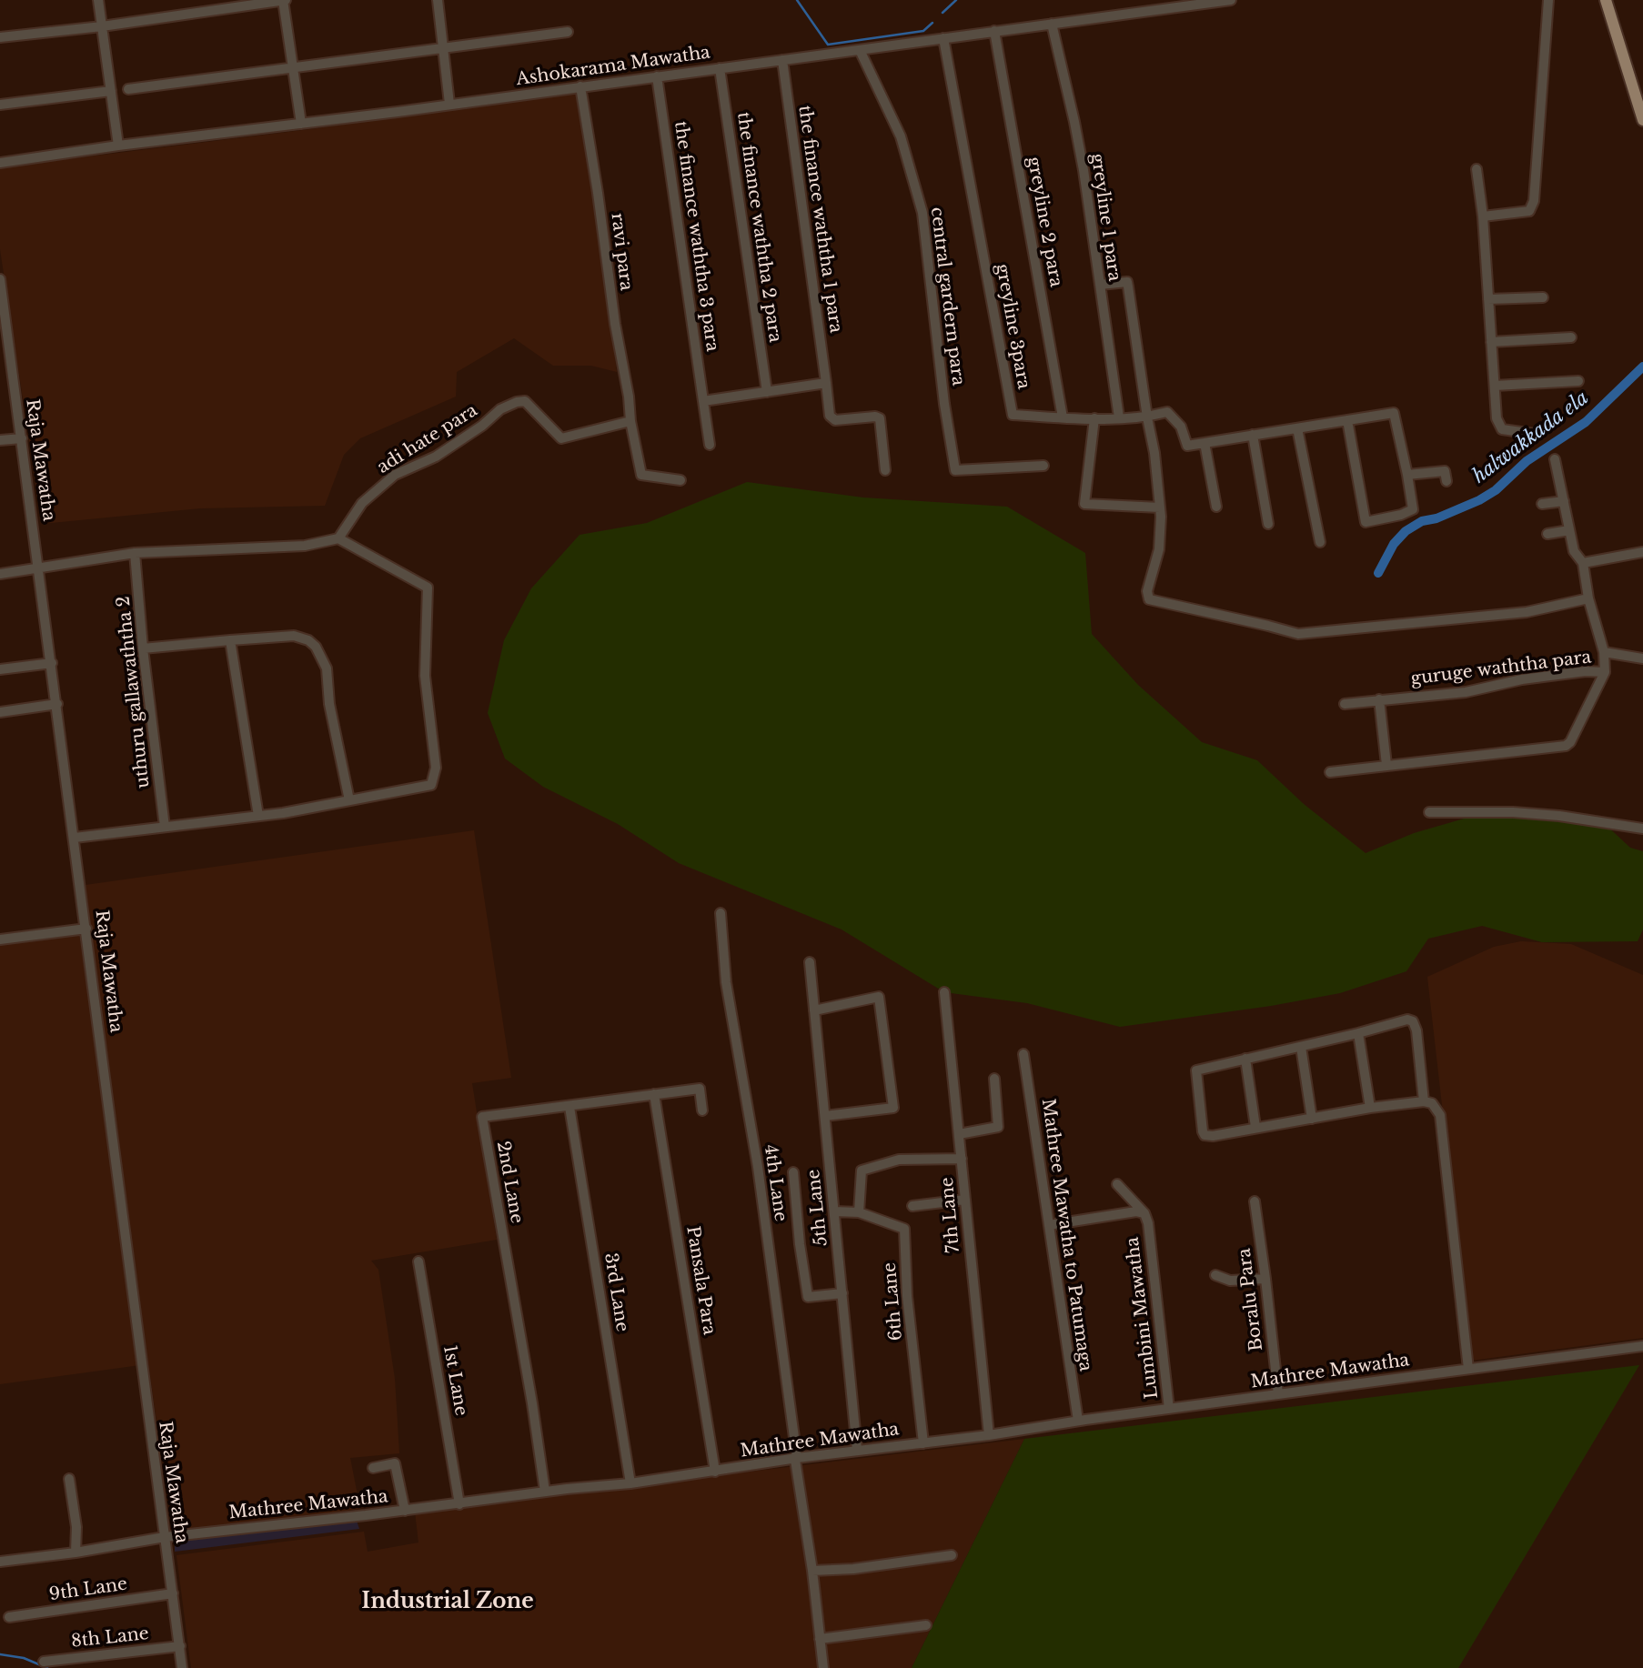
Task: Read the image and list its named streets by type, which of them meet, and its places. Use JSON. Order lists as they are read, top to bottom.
{
  "streets": {
    "street": [
      "Ashokarama Mawatha",
      "greyline 1 para",
      "the finance waththa 1 para",
      "greyline 2 para",
      "the finance waththa 2 para",
      "the finance waththa 3 para",
      "ravi para",
      "central gardern para",
      "greyline 3para",
      "adi hate para",
      "Raja Mawatha",
      "guruge waththa para",
      "uthuru gallawaththa 2",
      "2nd Lane",
      "4th Lane",
      "5th Lane",
      "7th Lane",
      "Mathree Mawatha to Patumaga",
      "Pansala Para",
      "3rd Lane",
      "Boralu Para",
      "6th Lane",
      "Lumbini Mawatha",
      "Mathree Mawatha",
      "1st Lane",
      "9th Lane",
      "8th Lane"
    ]
  },
  "crossings": [
    ["Ashokarama Mawatha", "greyline 1 para"],
    ["Ashokarama Mawatha", "the finance waththa 1 para"],
    ["Ashokarama Mawatha", "greyline 2 para"],
    ["Ashokarama Mawatha", "the finance waththa 2 para"],
    ["Ashokarama Mawatha", "the finance waththa 3 para"],
    ["Ashokarama Mawatha", "ravi para"],
    ["Ashokarama Mawatha", "central gardern para"],
    ["Ashokarama Mawatha", "greyline 3para"],
    ["greyline 1 para", "greyline 3para"],
    ["greyline 2 para", "greyline 3para"],
    ["ravi para", "adi hate para"],
    ["Raja Mawatha", "Mathree Mawatha"],
    ["Raja Mawatha", "9th Lane"],
    ["Raja Mawatha", "8th Lane"],
    ["2nd Lane", "Pansala Para"],
    ["2nd Lane", "3rd Lane"],
    ["2nd Lane", "Mathree Mawatha"],
    ["4th Lane", "Mathree Mawatha"],
    ["5th Lane", "6th Lane"],
    ["5th Lane", "Mathree Mawatha"],
    ["7th Lane", "Mathree Mawatha"],
    ["Mathree Mawatha to Patumaga", "Lumbini Mawatha"],
    ["Mathree Mawatha to Patumaga", "Mathree Mawatha"],
    ["Pansala Para", "Mathree Mawatha"],
    ["3rd Lane", "Mathree Mawatha"],
    ["Boralu Para", "Mathree Mawatha"],
    ["6th Lane", "Mathree Mawatha"],
    ["Lumbini Mawatha", "Mathree Mawatha"],
    ["Mathree Mawatha", "1st Lane"]
  ],
  "districts": ["Industrial Zone"],
  "water": ["halwakkada ela"]
}
